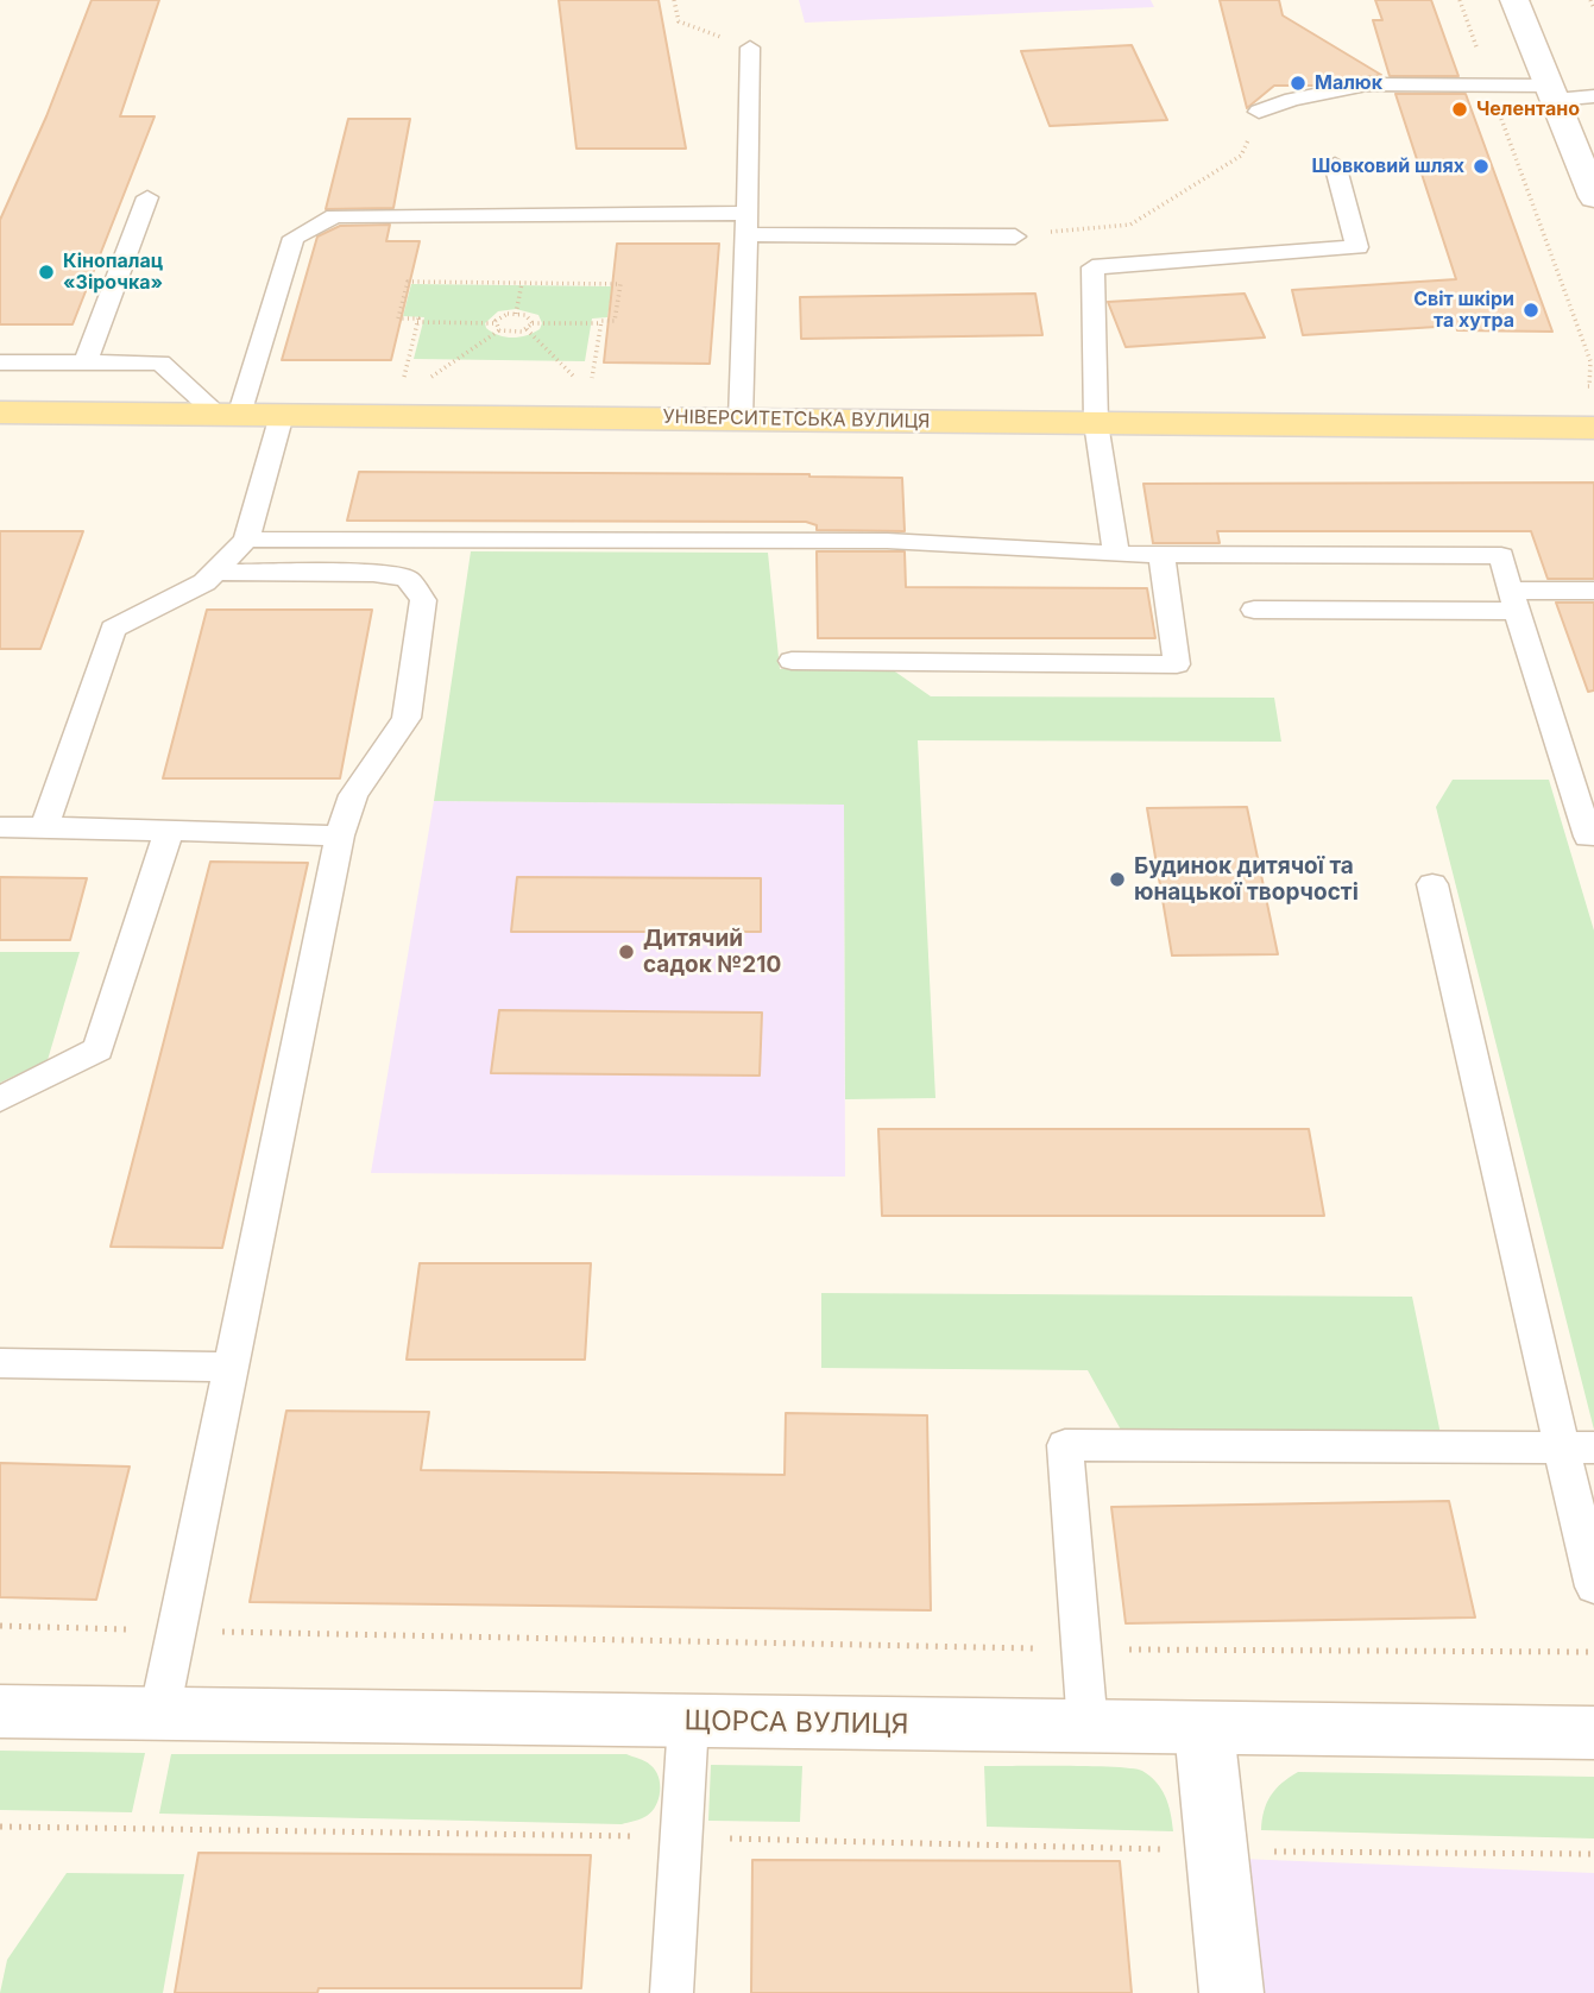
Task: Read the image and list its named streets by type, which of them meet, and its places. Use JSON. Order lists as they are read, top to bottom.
{
  "streets": {
    "main road": ["УНІВЕРСИТЕТСЬКА ВУЛИЦЯ"],
    "street": ["ЩОРСА ВУЛИЦЯ"]
  },
  "places": [
    "Малюк",
    "Челентано",
    "Шовковий шлях",
    "Кінопалац «Зірочка»",
    "Світ шкіри та хутра",
    "Будинок дитячої та юнацької творчості",
    "Дитячий садок №210"
  ]
}
